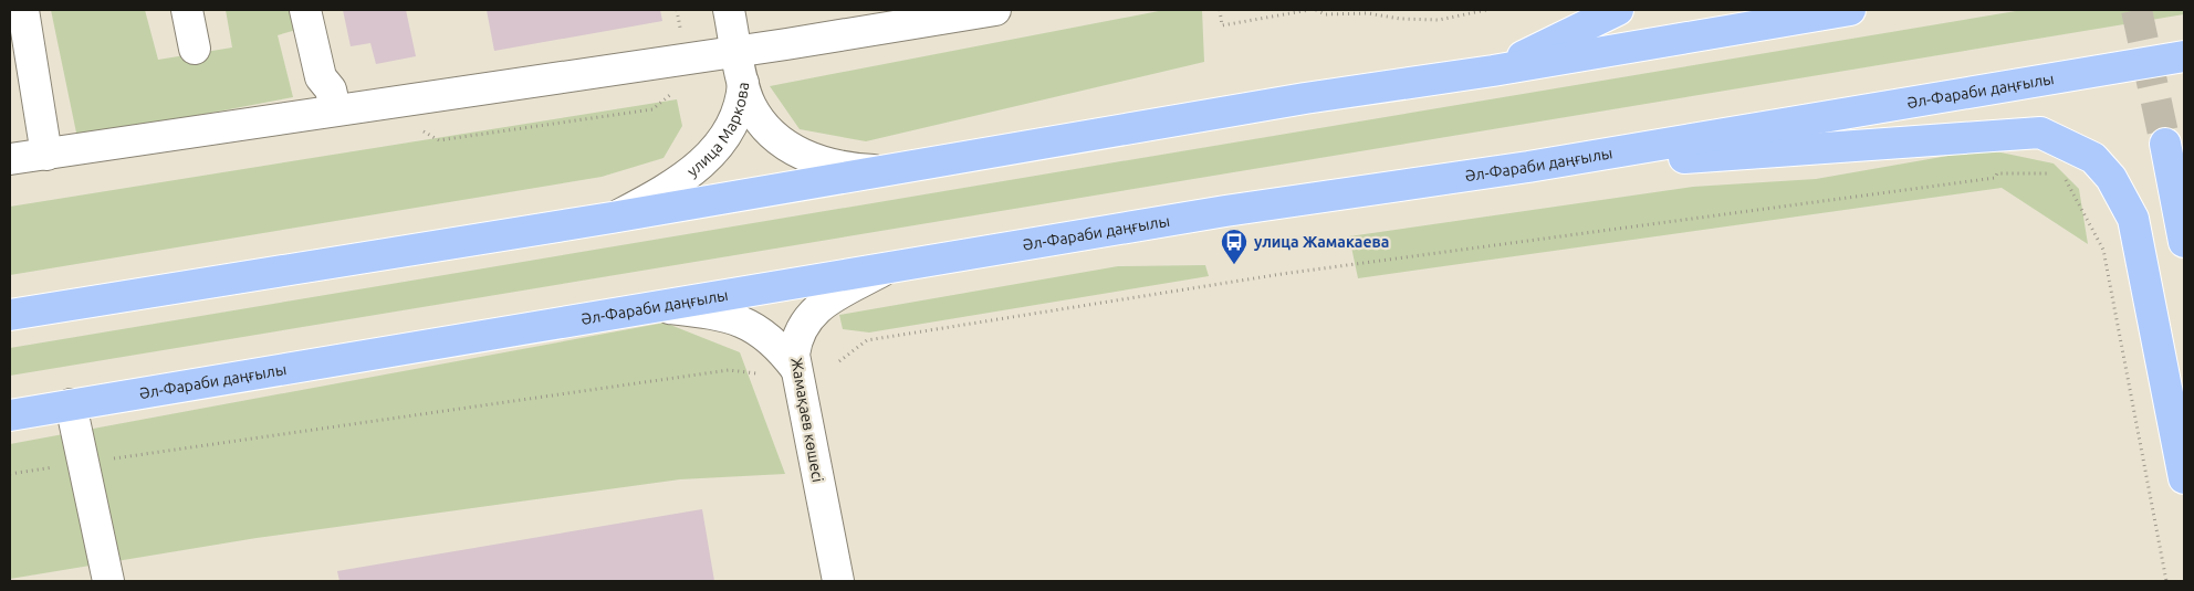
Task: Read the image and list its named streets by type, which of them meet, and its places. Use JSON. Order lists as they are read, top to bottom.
{
  "streets": {
    "main road": ["Әл-Фараби даңғылы"],
    "street": ["улица Маркова", "Жамақаев көшесі"]
  },
  "crossings": [
    ["Әл-Фараби даңғылы", "Жамақаев көшесі"]
  ],
  "places": {
    "bus stop": ["улица Жамакаева"]
  }
}
